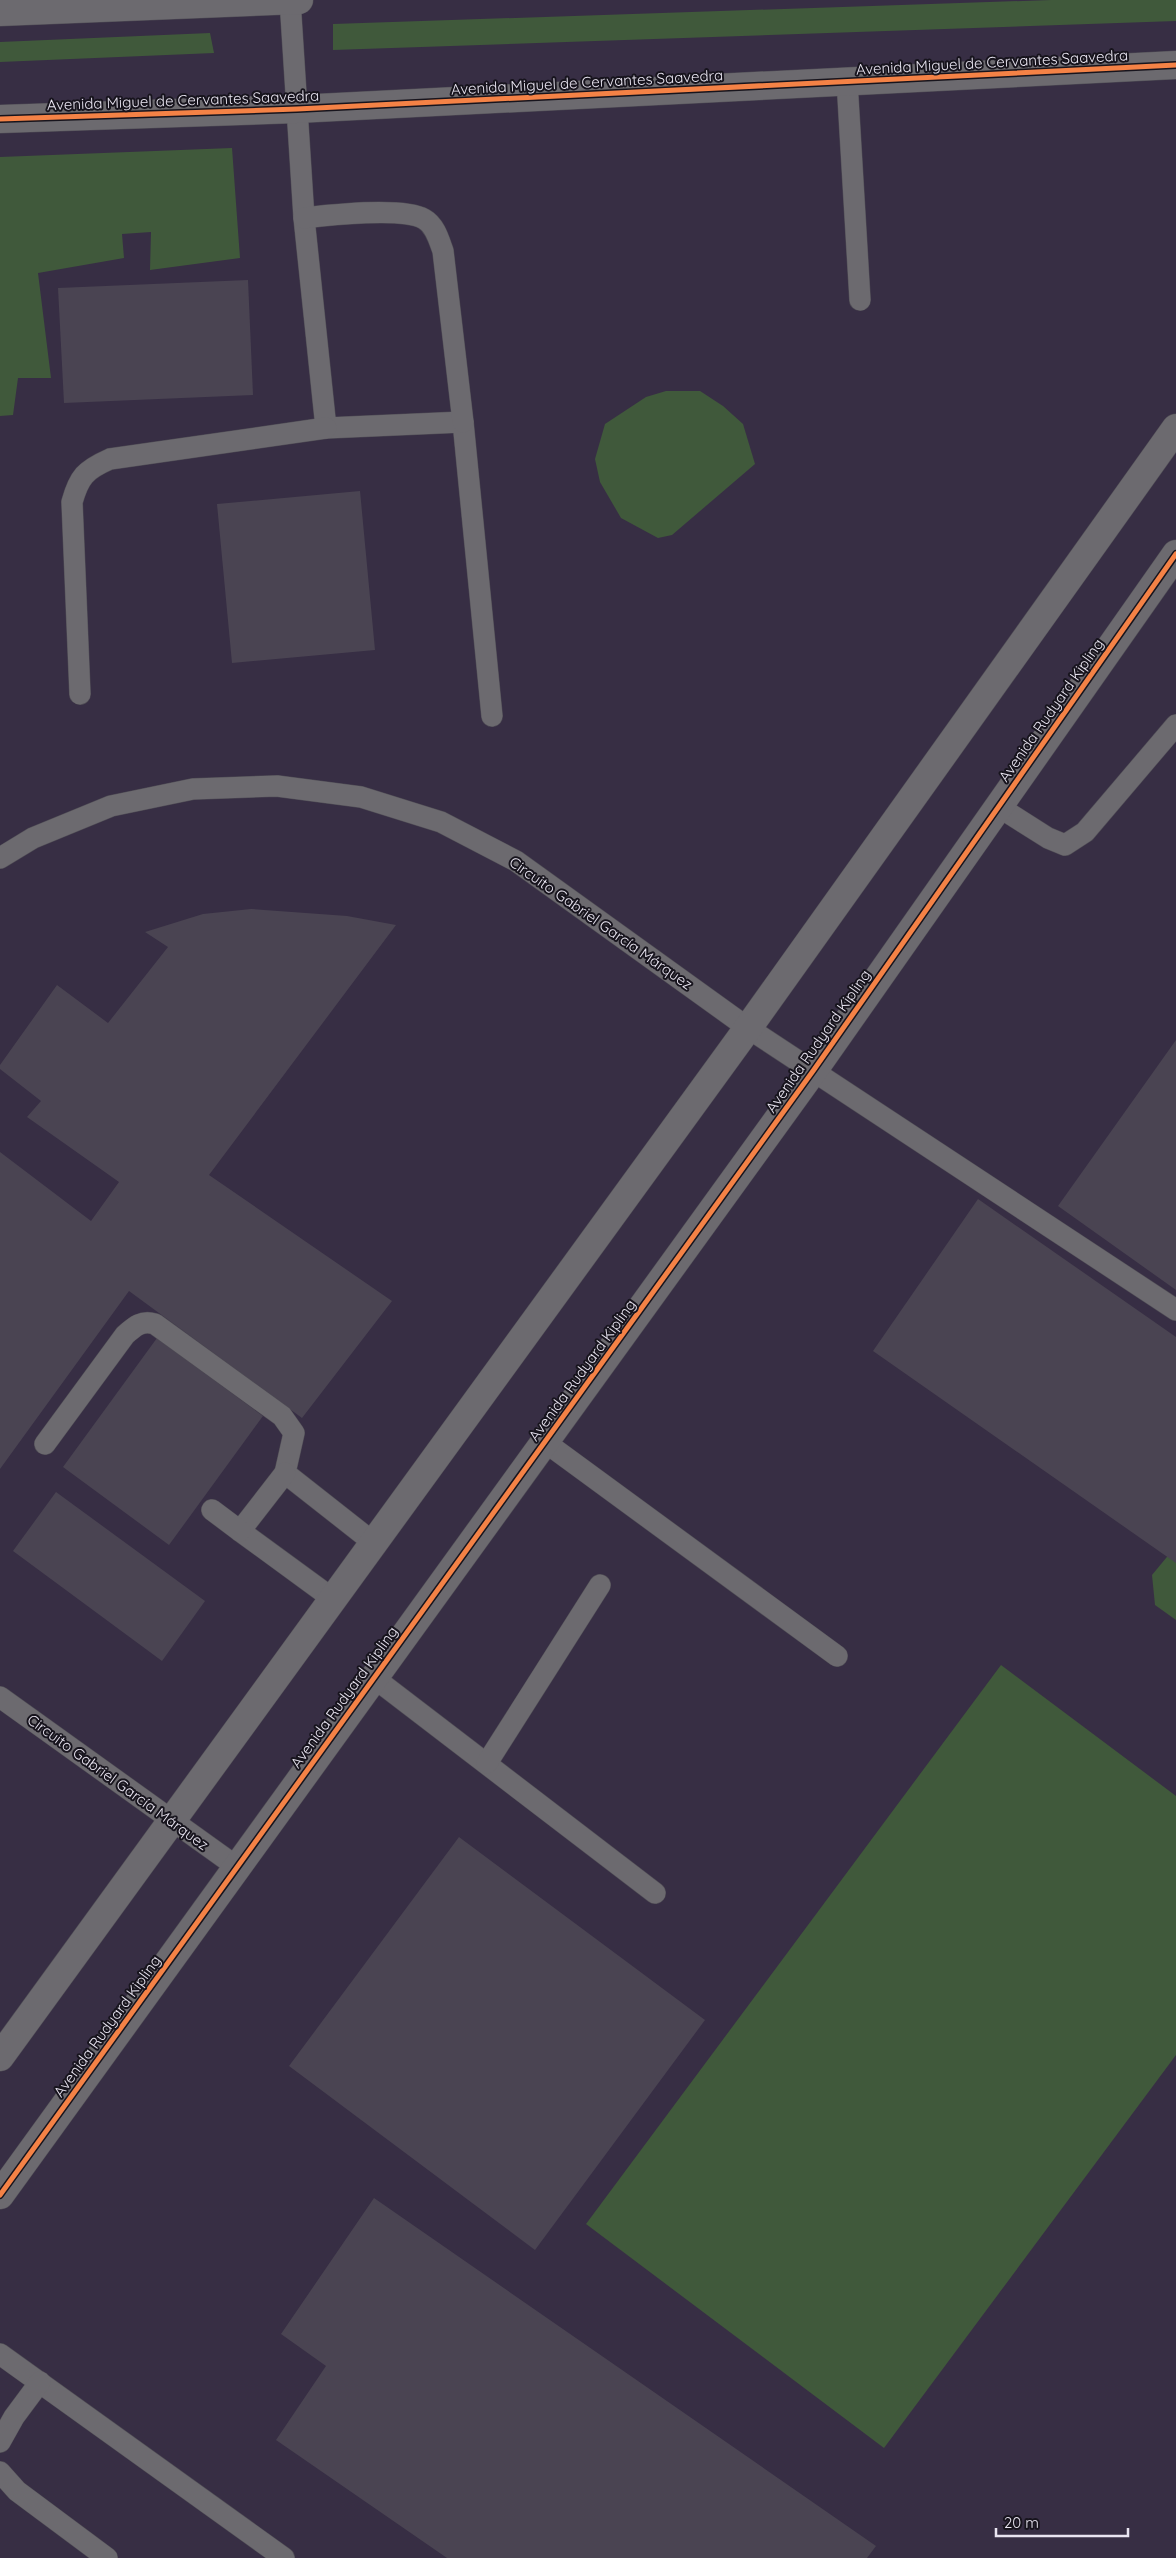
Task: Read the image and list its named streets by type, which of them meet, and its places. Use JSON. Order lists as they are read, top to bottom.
{
  "streets": {
    "street": ["Avenida Miguel de Cervantes Saavedra", "Avenida Rudyard Kipling"],
    "lane": ["Circuito Gabriel García Márquez"]
  },
  "crossings": [
    ["Avenida Rudyard Kipling", "Circuito Gabriel García Márquez"]
  ],
  "scale_bar": "20 m"
}
